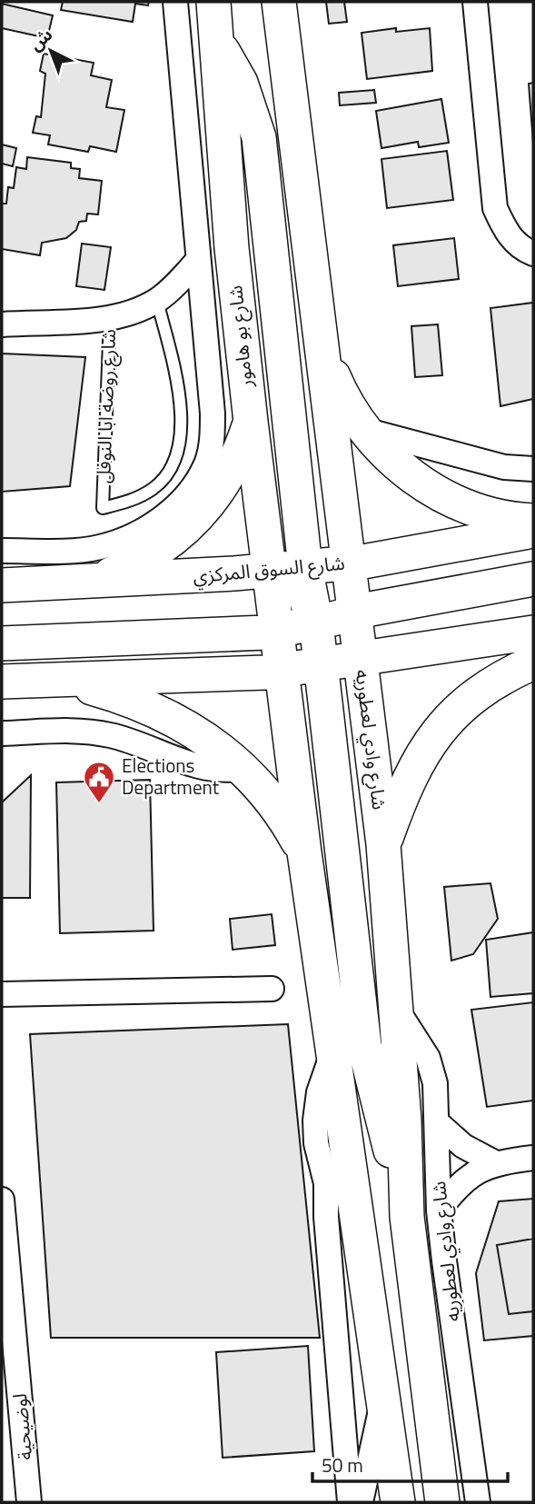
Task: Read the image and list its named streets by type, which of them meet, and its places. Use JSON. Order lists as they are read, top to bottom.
{
  "streets": {
    "main road": ["شارع بو هامور", "شارع السوق المركزي", "شارع وادي لعطوريه"],
    "street": ["شارع روضة ابا النوفل", "لوضيحية"]
  },
  "crossings": [
    ["شارع بو هامور", "شارع روضة ابا النوفل"],
    ["شارع بو هامور", "شارع السوق المركزي"]
  ],
  "places": {
    "public building": ["Elections Department"]
  },
  "scale_bar": "50 m",
  "north": "top left"
}
